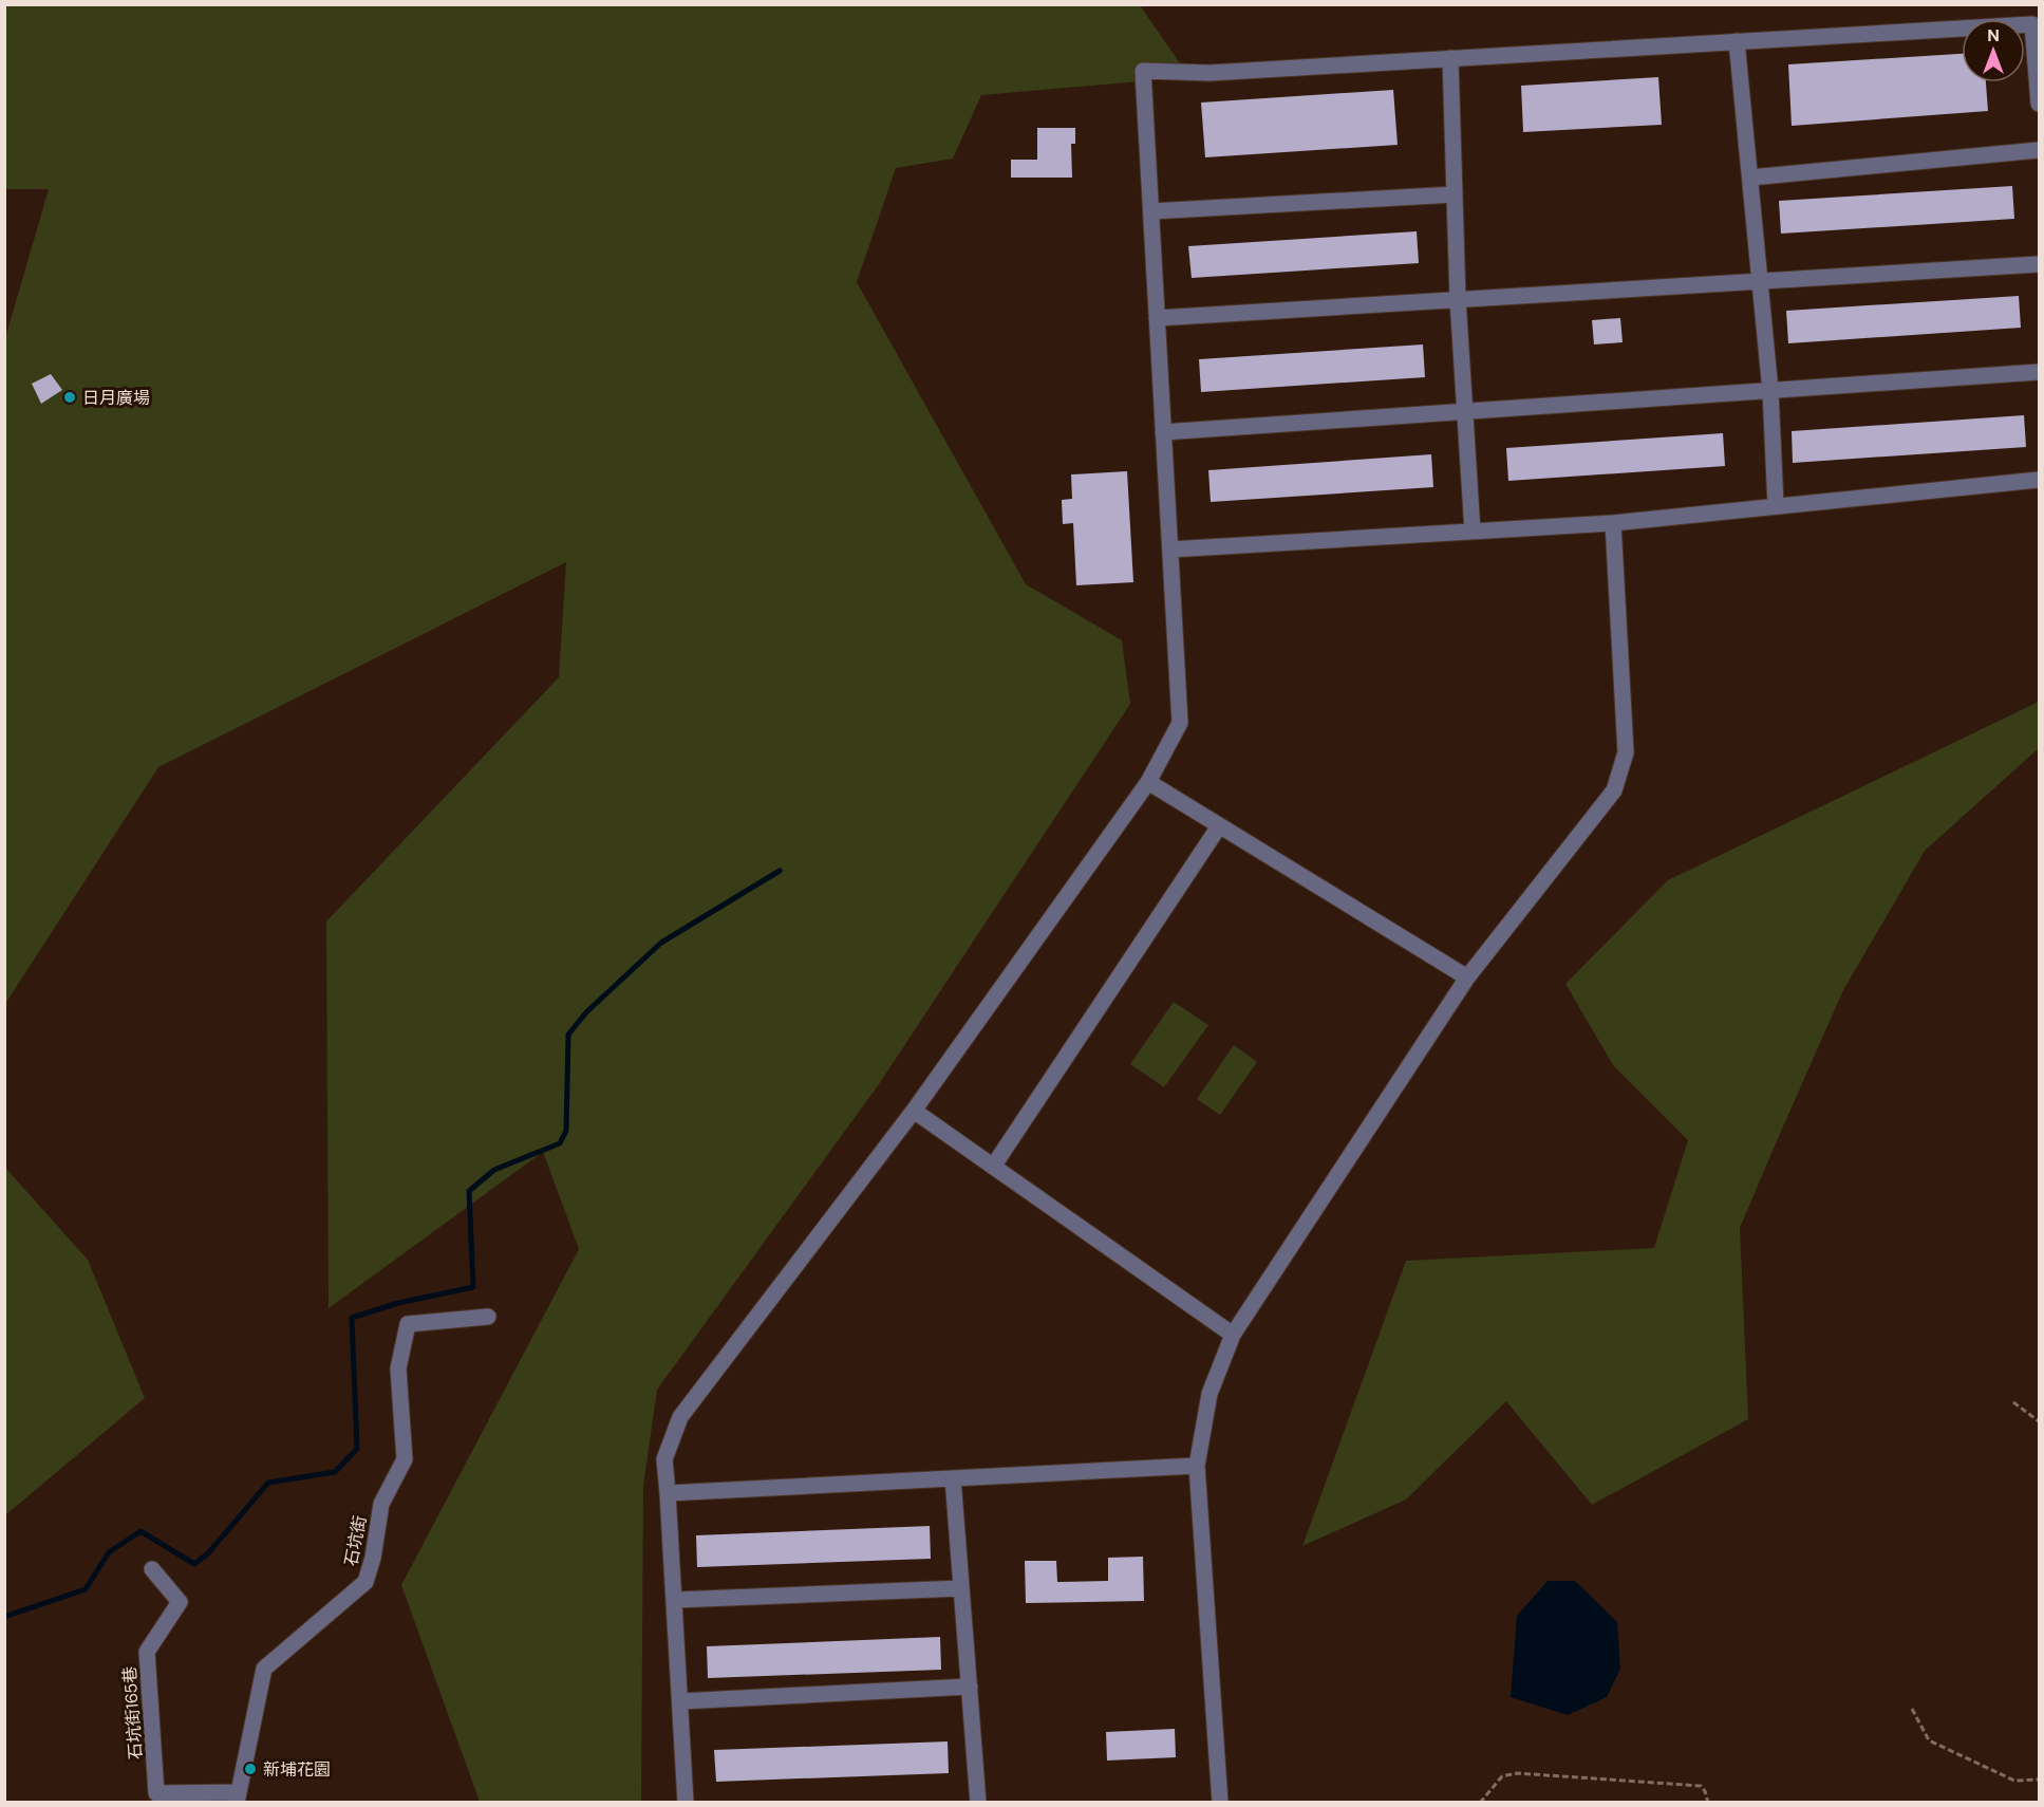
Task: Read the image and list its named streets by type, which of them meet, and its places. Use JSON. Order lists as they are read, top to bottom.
{
  "streets": {
    "street": ["石坑街", "石坑街165巷"]
  },
  "crossings": [
    ["石坑街", "石坑街165巷"]
  ],
  "places": ["日月廣場", "新埔花園"],
  "north": "top"
}
